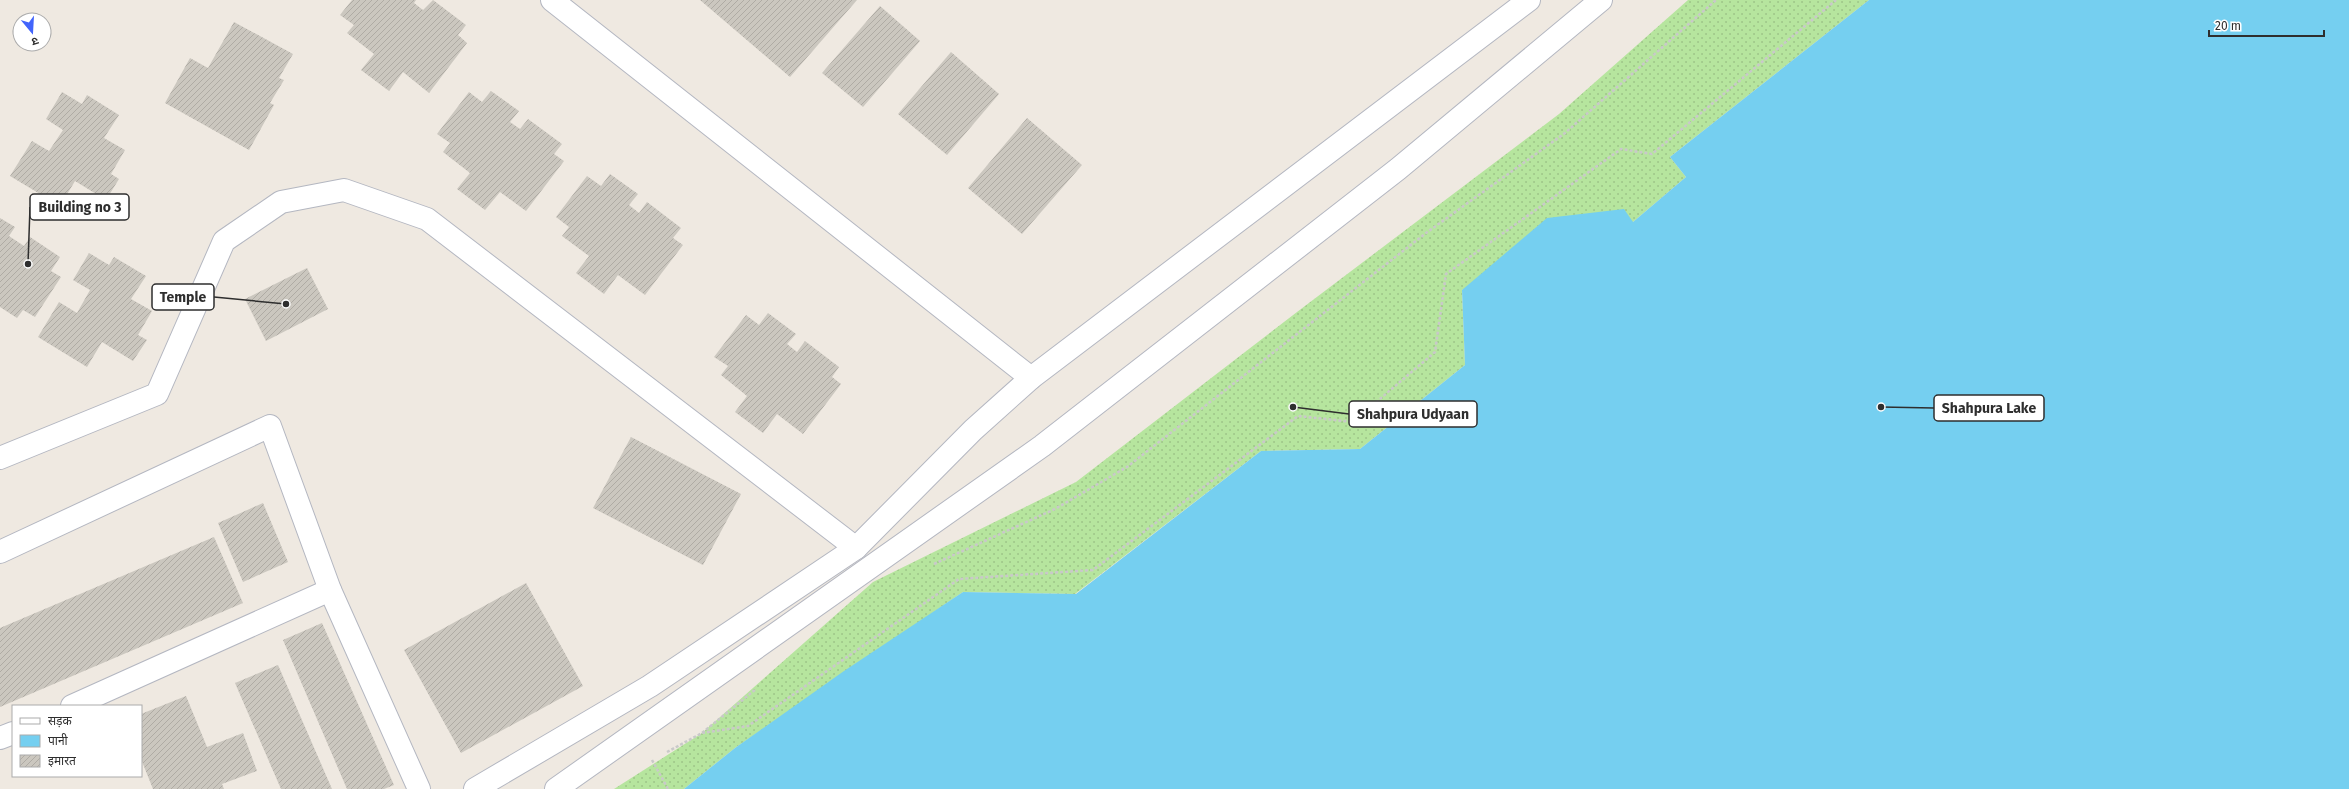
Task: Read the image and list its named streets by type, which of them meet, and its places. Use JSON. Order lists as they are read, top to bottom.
{
  "places": [
    "Building no 3",
    "Temple",
    "Shahpura Udyaan",
    "Shahpura Lake"
  ],
  "legend": ["सड़क", "पानी", "इमारत"],
  "scale_bar": "20 m",
  "north": "bottom"
}
